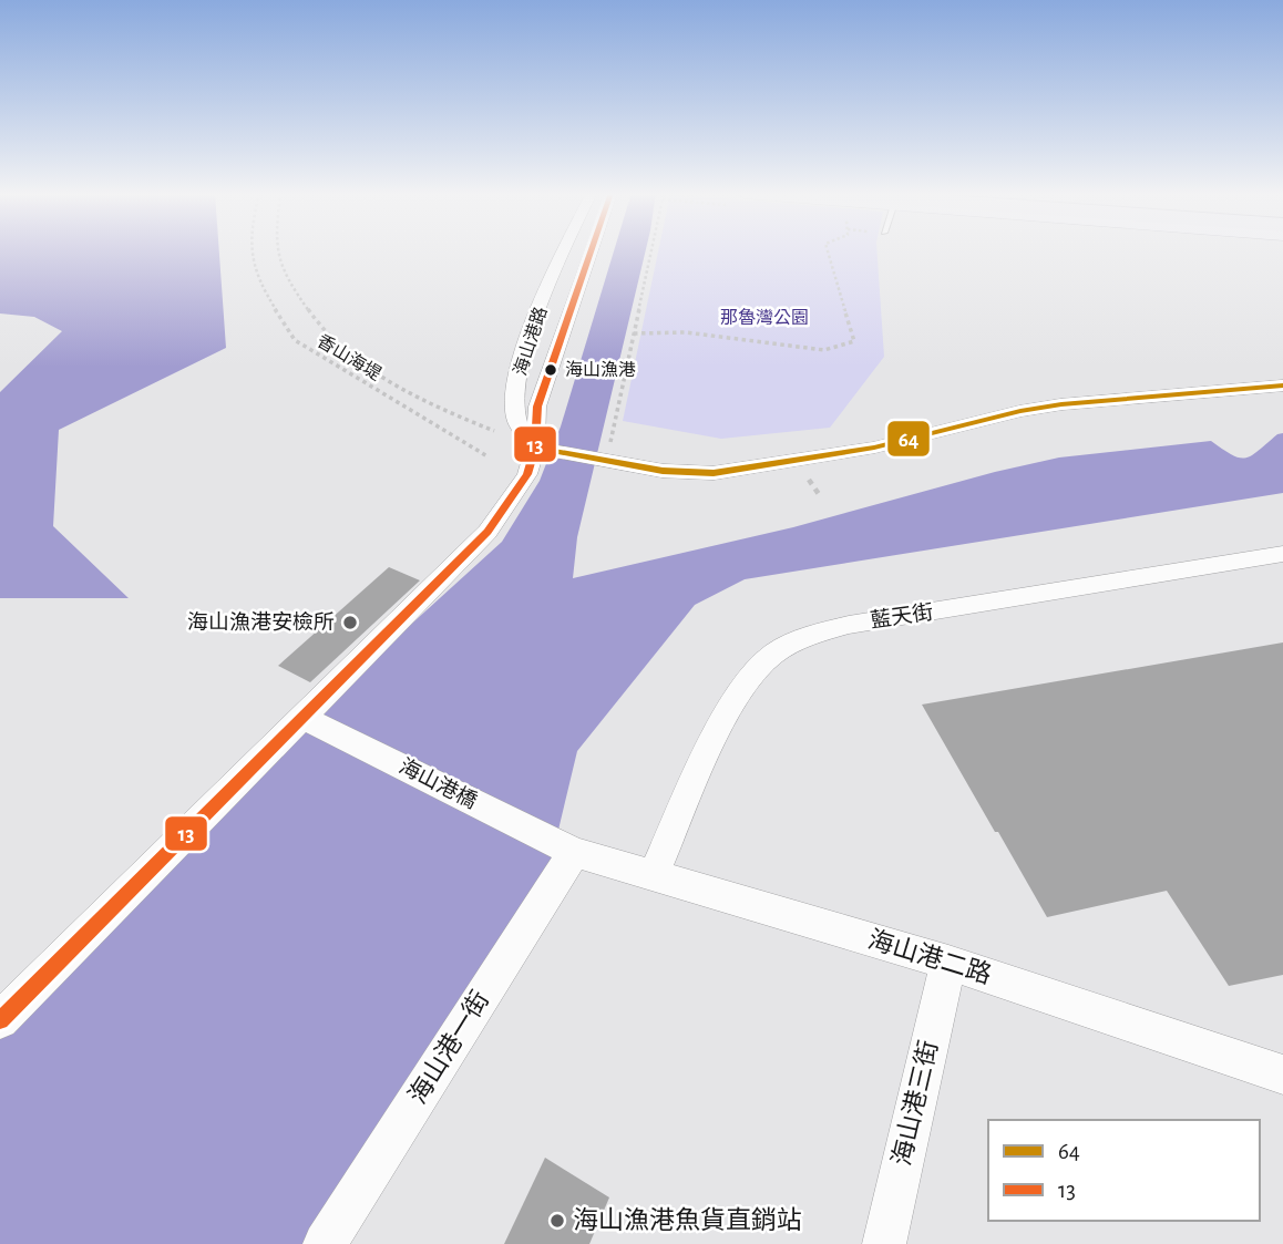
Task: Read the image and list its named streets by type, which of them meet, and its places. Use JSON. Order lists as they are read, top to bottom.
{
  "streets": {
    "street": [
      "海山港路",
      "藍天街",
      "海山港橋",
      "海山港二路",
      "海山港一街",
      "海山港三街"
    ],
    "path": ["香山海堤"]
  },
  "crossings": [
    ["海山港路", "海山港橋"],
    ["藍天街", "海山港二路"],
    ["海山港橋", "海山港二路"],
    ["海山港橋", "海山港一街"],
    ["海山港二路", "海山港一街"],
    ["海山港二路", "海山港三街"]
  ],
  "parks": ["那魯灣公園"],
  "places": ["海山漁港", "海山漁港安檢所", "海山漁港魚貨直銷站"],
  "lines": ["transit line 13", "transit line 64"],
  "legend": ["64", "13"]
}
